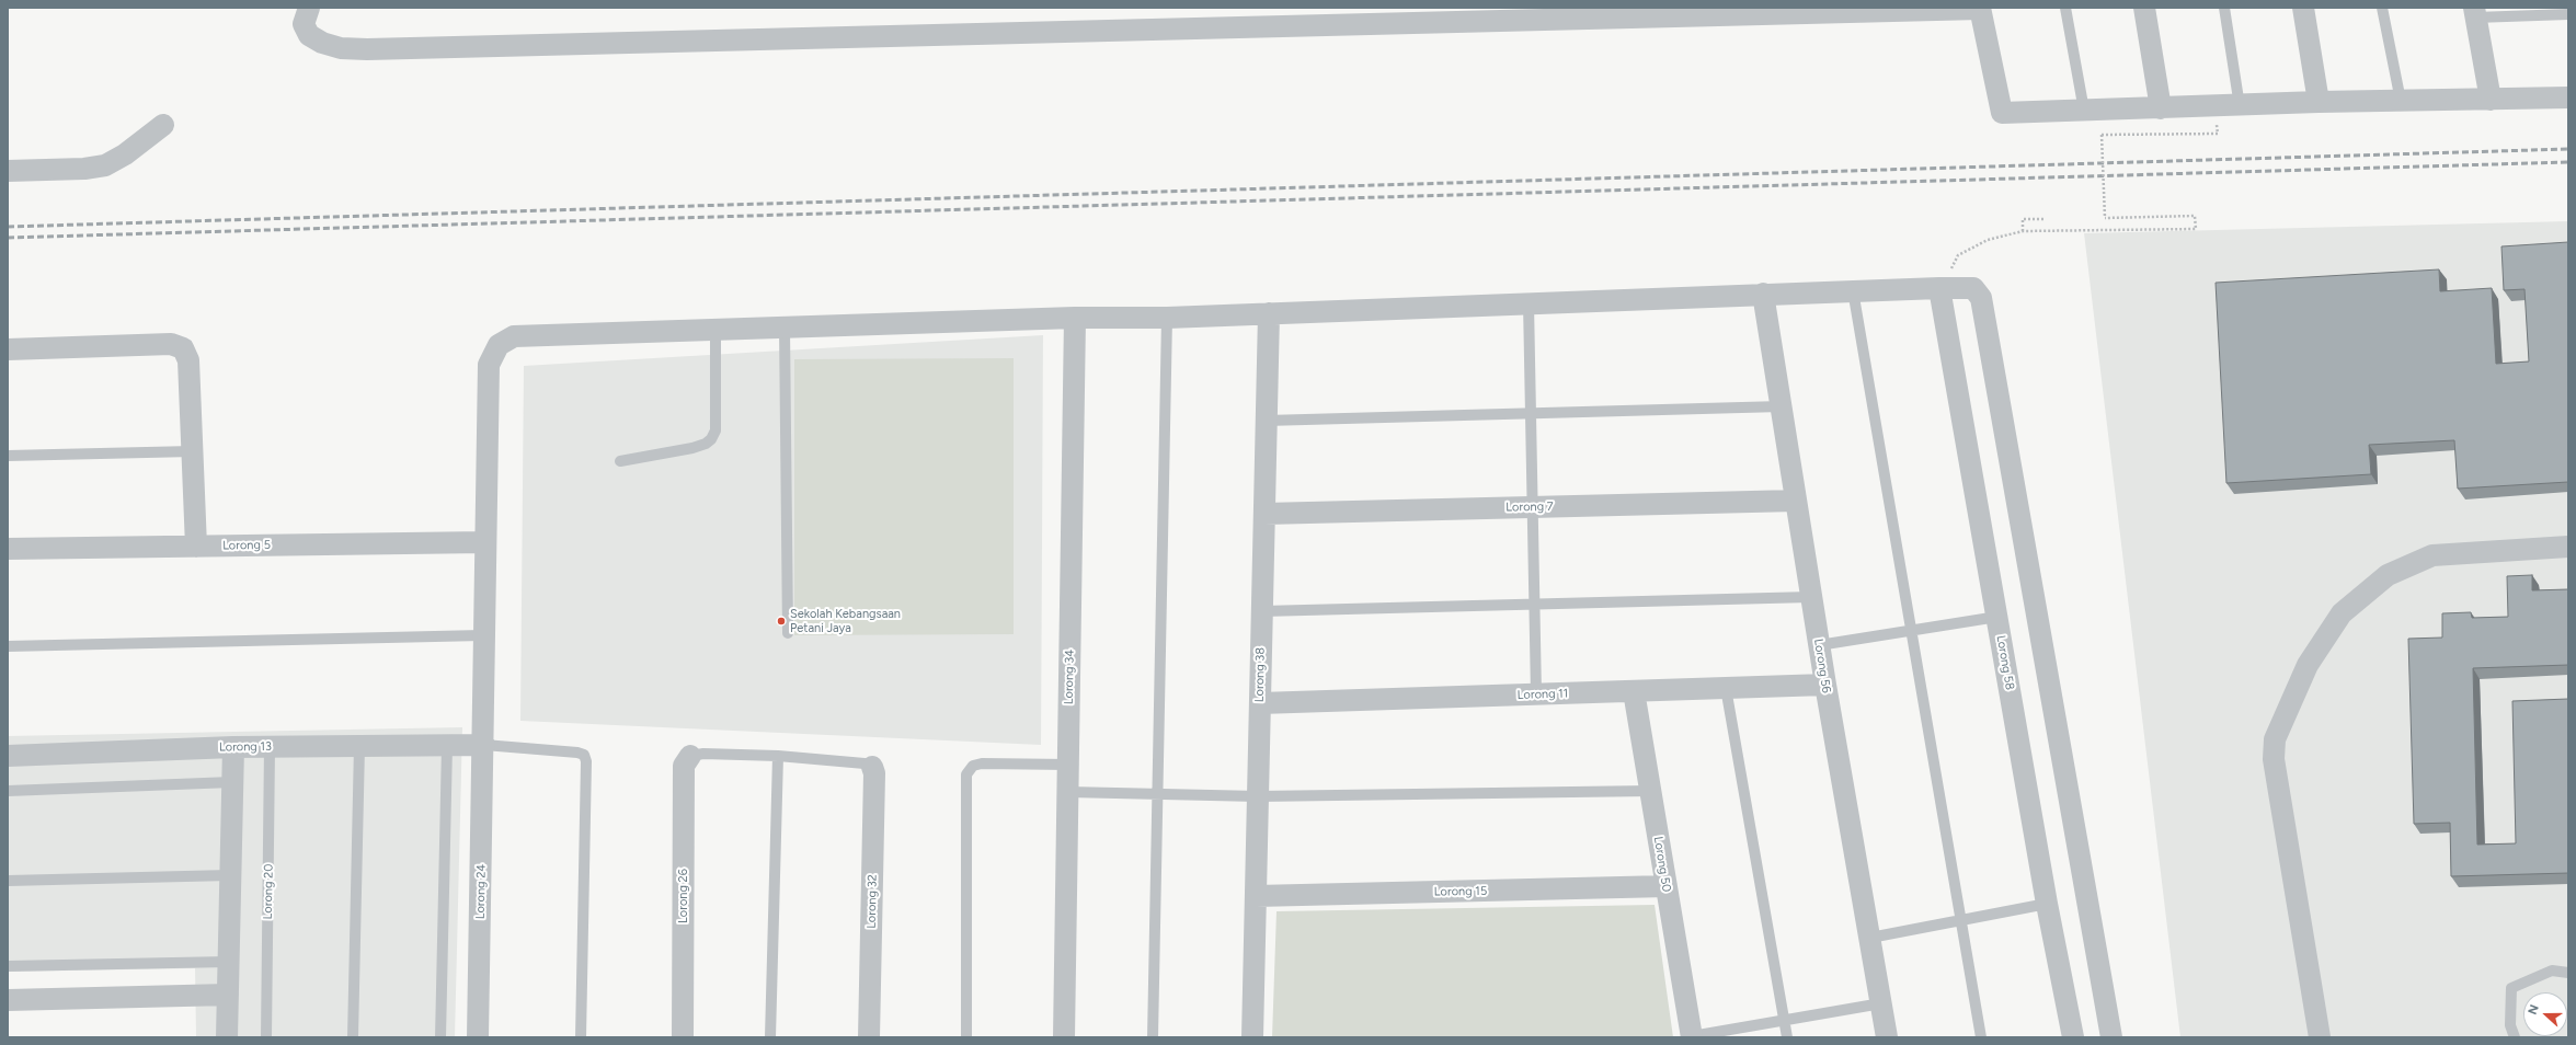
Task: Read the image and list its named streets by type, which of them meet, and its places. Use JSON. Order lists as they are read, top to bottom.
{
  "streets": {
    "street": [
      "Lorong 7",
      "Lorong 5",
      "Lorong 58",
      "Lorong 56",
      "Lorong 38",
      "Lorong 34",
      "Lorong 11",
      "Lorong 13",
      "Lorong 50",
      "Lorong 24",
      "Lorong 15",
      "Lorong 26",
      "Lorong 32"
    ],
    "lane": ["Lorong 20"]
  },
  "crossings": [
    ["Lorong 7", "Lorong 56"],
    ["Lorong 7", "Lorong 38"],
    ["Lorong 5", "Lorong 24"],
    ["Lorong 58", "Lorong 24"],
    ["Lorong 56", "Lorong 11"],
    ["Lorong 56", "Lorong 24"],
    ["Lorong 38", "Lorong 11"],
    ["Lorong 38", "Lorong 24"],
    ["Lorong 38", "Lorong 15"],
    ["Lorong 34", "Lorong 24"],
    ["Lorong 11", "Lorong 50"],
    ["Lorong 13", "Lorong 20"],
    ["Lorong 13", "Lorong 24"],
    ["Lorong 50", "Lorong 15"]
  ],
  "places": ["Sekolah Kebangsaan Petani Jaya"],
  "north": "left"
}
